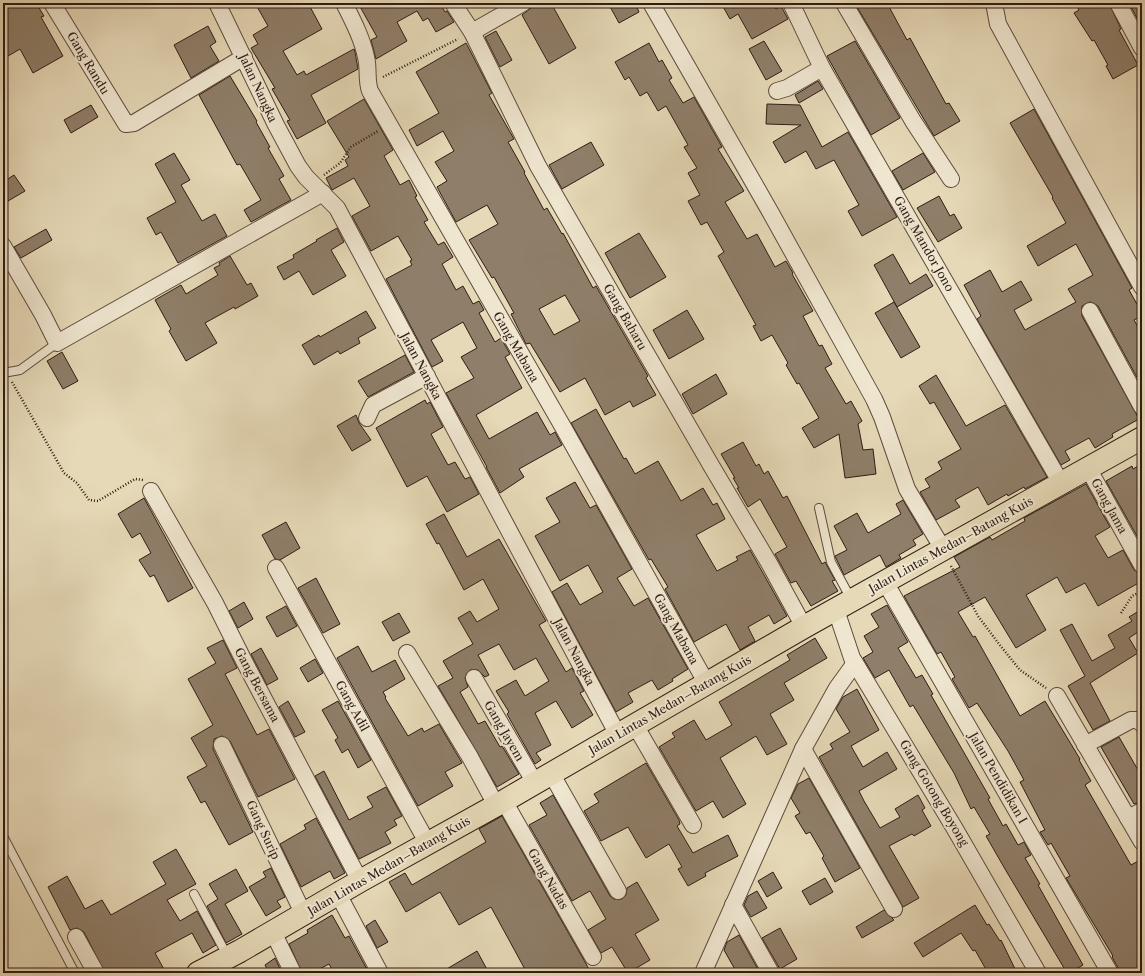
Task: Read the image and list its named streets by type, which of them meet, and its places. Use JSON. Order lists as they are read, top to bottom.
{
  "streets": {
    "highway": ["Jalan Lintas Medan–Batang Kuis"],
    "street": [
      "Gang Randu",
      "Jalan Nangka",
      "Gang Mandor Jono",
      "Gang Baharu",
      "Gang Mabana",
      "Gang Jama",
      "Gang Bersama",
      "Gang Adil",
      "Gang Jayem",
      "Jalan Pendidikan I",
      "Gang Gotong Boyong",
      "Gang Surip",
      "Gang Nadas"
    ]
  },
  "crossings": [
    ["Gang Randu", "Jalan Nangka"],
    ["Jalan Nangka", "Jalan Lintas Medan–Batang Kuis"],
    ["Gang Mandor Jono", "Jalan Lintas Medan–Batang Kuis"],
    ["Gang Baharu", "Jalan Lintas Medan–Batang Kuis"],
    ["Gang Mabana", "Jalan Lintas Medan–Batang Kuis"],
    ["Gang Jama", "Jalan Lintas Medan–Batang Kuis"],
    ["Jalan Lintas Medan–Batang Kuis", "Gang Bersama"],
    ["Jalan Lintas Medan–Batang Kuis", "Gang Adil"],
    ["Jalan Lintas Medan–Batang Kuis", "Gang Jayem"],
    ["Jalan Lintas Medan–Batang Kuis", "Jalan Pendidikan I"],
    ["Jalan Lintas Medan–Batang Kuis", "Gang Gotong Boyong"],
    ["Jalan Lintas Medan–Batang Kuis", "Gang Surip"],
    ["Jalan Lintas Medan–Batang Kuis", "Gang Nadas"],
    ["Jalan Pendidikan I", "Gang Gotong Boyong"]
  ]
}
